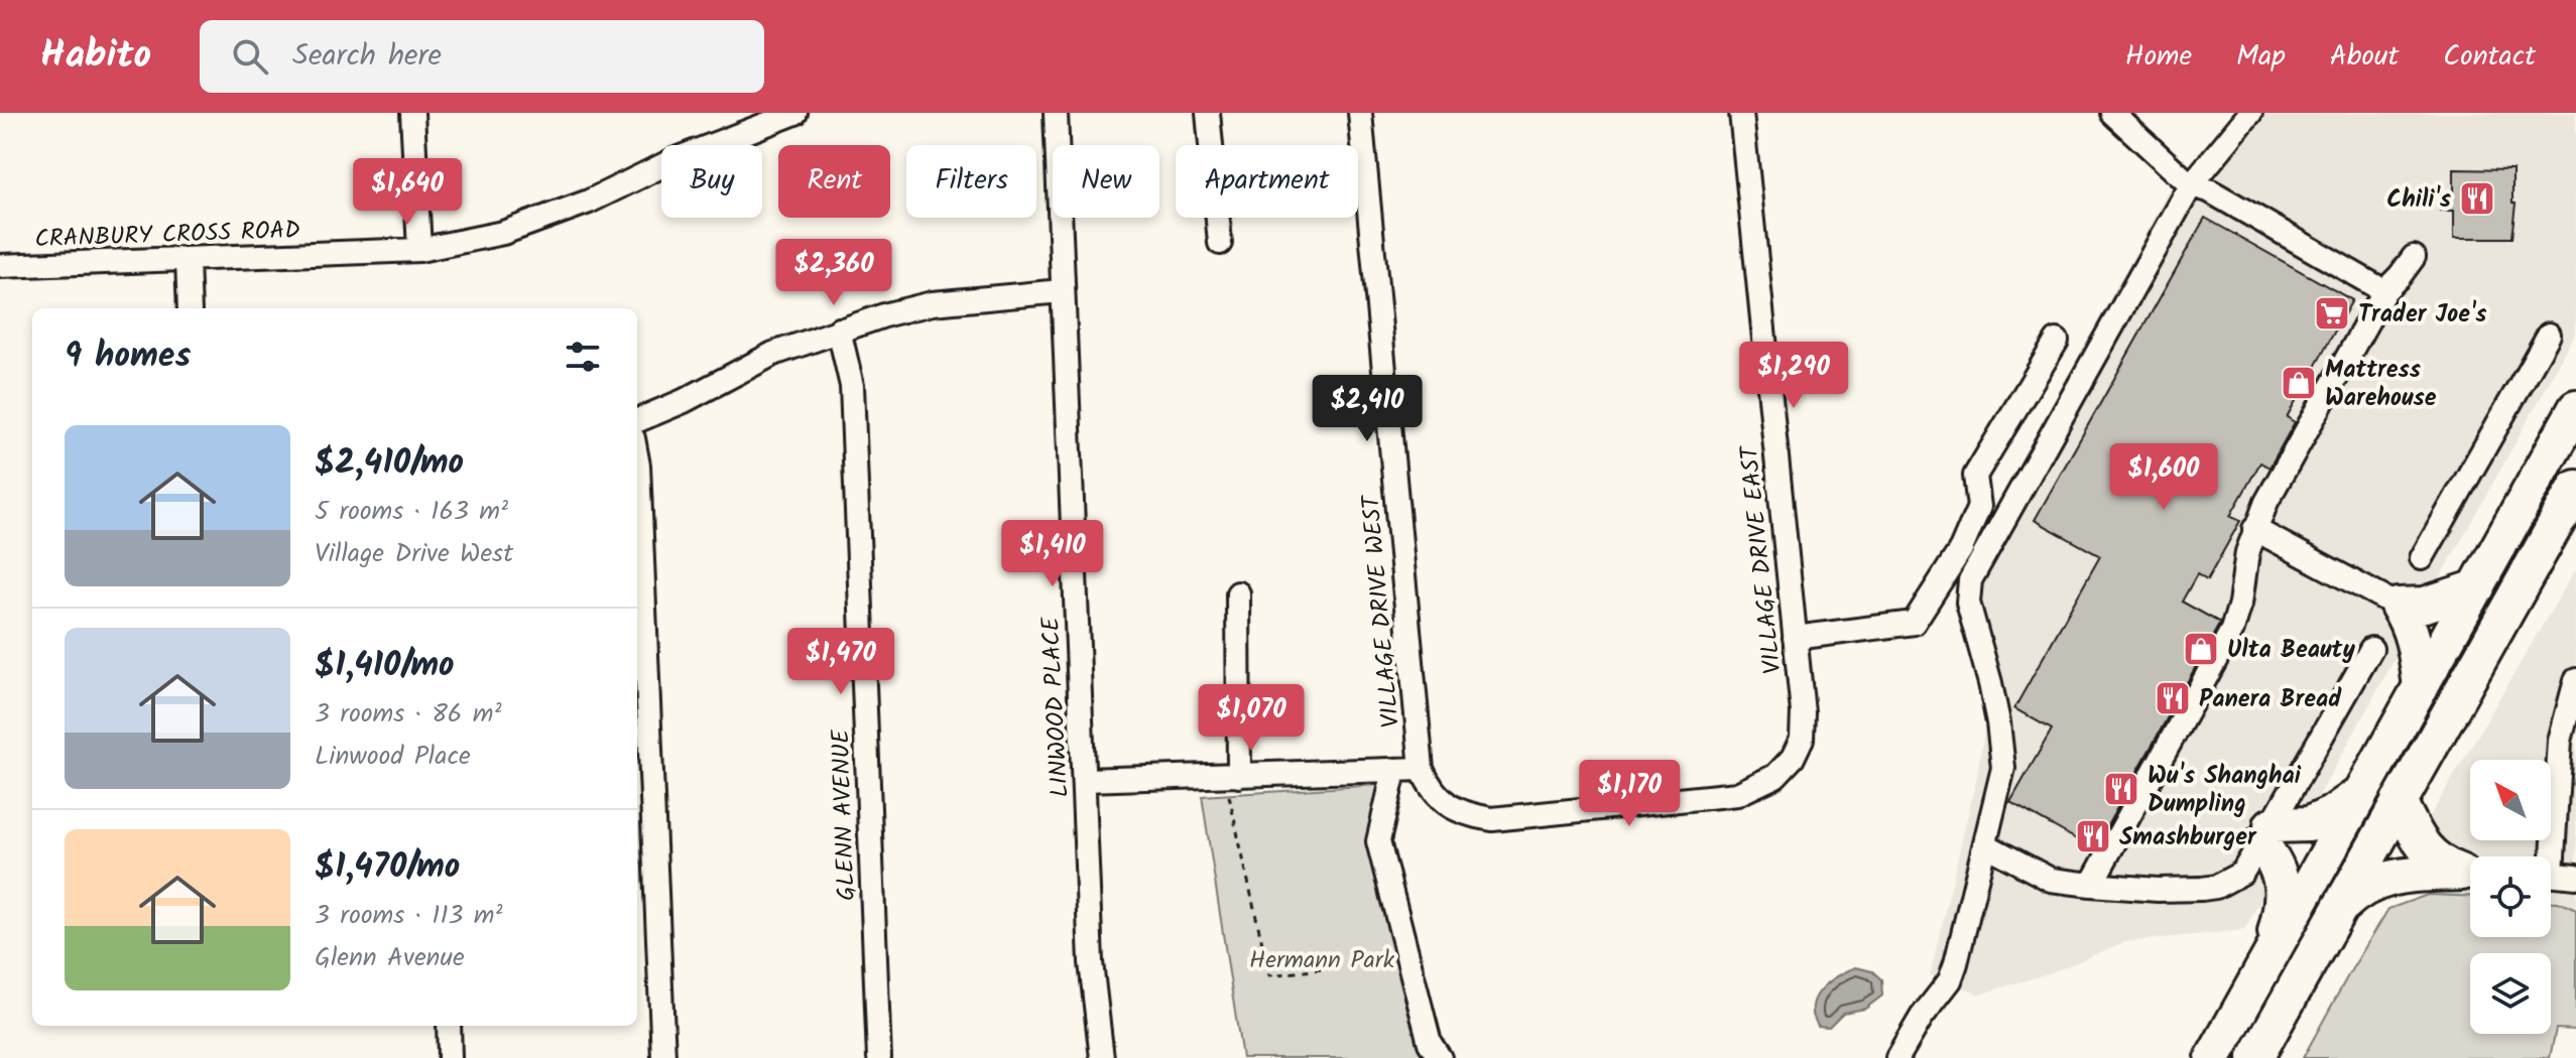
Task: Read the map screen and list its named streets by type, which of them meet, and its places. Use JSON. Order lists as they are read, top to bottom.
{
  "streets": {
    "street": [
      "CRANBURY CROSS ROAD",
      "VILLAGE DRIVE EAST",
      "VILLAGE DRIVE WEST",
      "LINWOOD PLACE",
      "GLENN AVENUE"
    ]
  },
  "crossings": [
    ["VILLAGE DRIVE EAST", "VILLAGE DRIVE WEST"]
  ],
  "parks": ["Hermann Park"],
  "places": {
    "restaurant": [
      "Chili's",
      "Panera Bread",
      "Wu's Shanghai Dumpling",
      "Smashburger"
    ],
    "supermarket": ["Trader Joe's"],
    "shop": ["Mattress Warehouse", "Ulta Beauty"]
  },
  "north": "top left",
  "page": {
    "header": "Habito",
    "search": "Search here",
    "nav": [
      "Home",
      "Map",
      "About",
      "Contact"
    ],
    "chip": [
      "Buy",
      "Rent",
      "Filters",
      "New",
      "Apartment"
    ],
    "price": [
      "$1,640",
      "$2,360",
      "$1,290",
      "$2,410",
      "$1,600",
      "$1,410",
      "$1,470",
      "$1,070",
      "$1,170"
    ],
    "heading": "9 homes",
    "list": [
      {
        "name": "$2,410/mo",
        "note": "5 rooms · 163 m² · Village Drive West"
      },
      {
        "name": "$1,410/mo",
        "note": "3 rooms · 86 m² · Linwood Place"
      },
      {
        "name": "$1,470/mo",
        "note": "3 rooms · 113 m² · Glenn Avenue"
      }
    ]
  }
}
